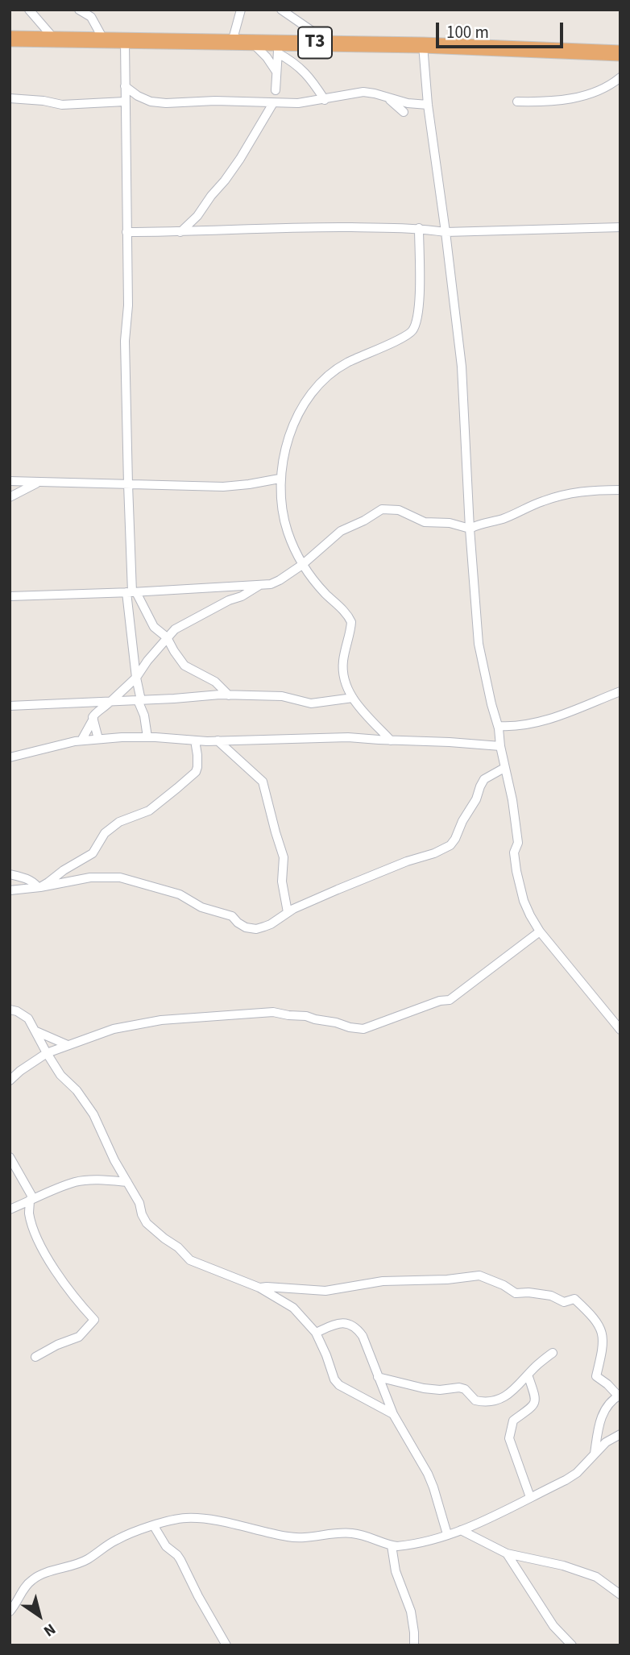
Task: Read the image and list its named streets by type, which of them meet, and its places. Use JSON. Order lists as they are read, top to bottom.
{
  "streets": {
    "highway": ["T3"]
  },
  "scale_bar": "100 m",
  "north": "bottom right"
}
